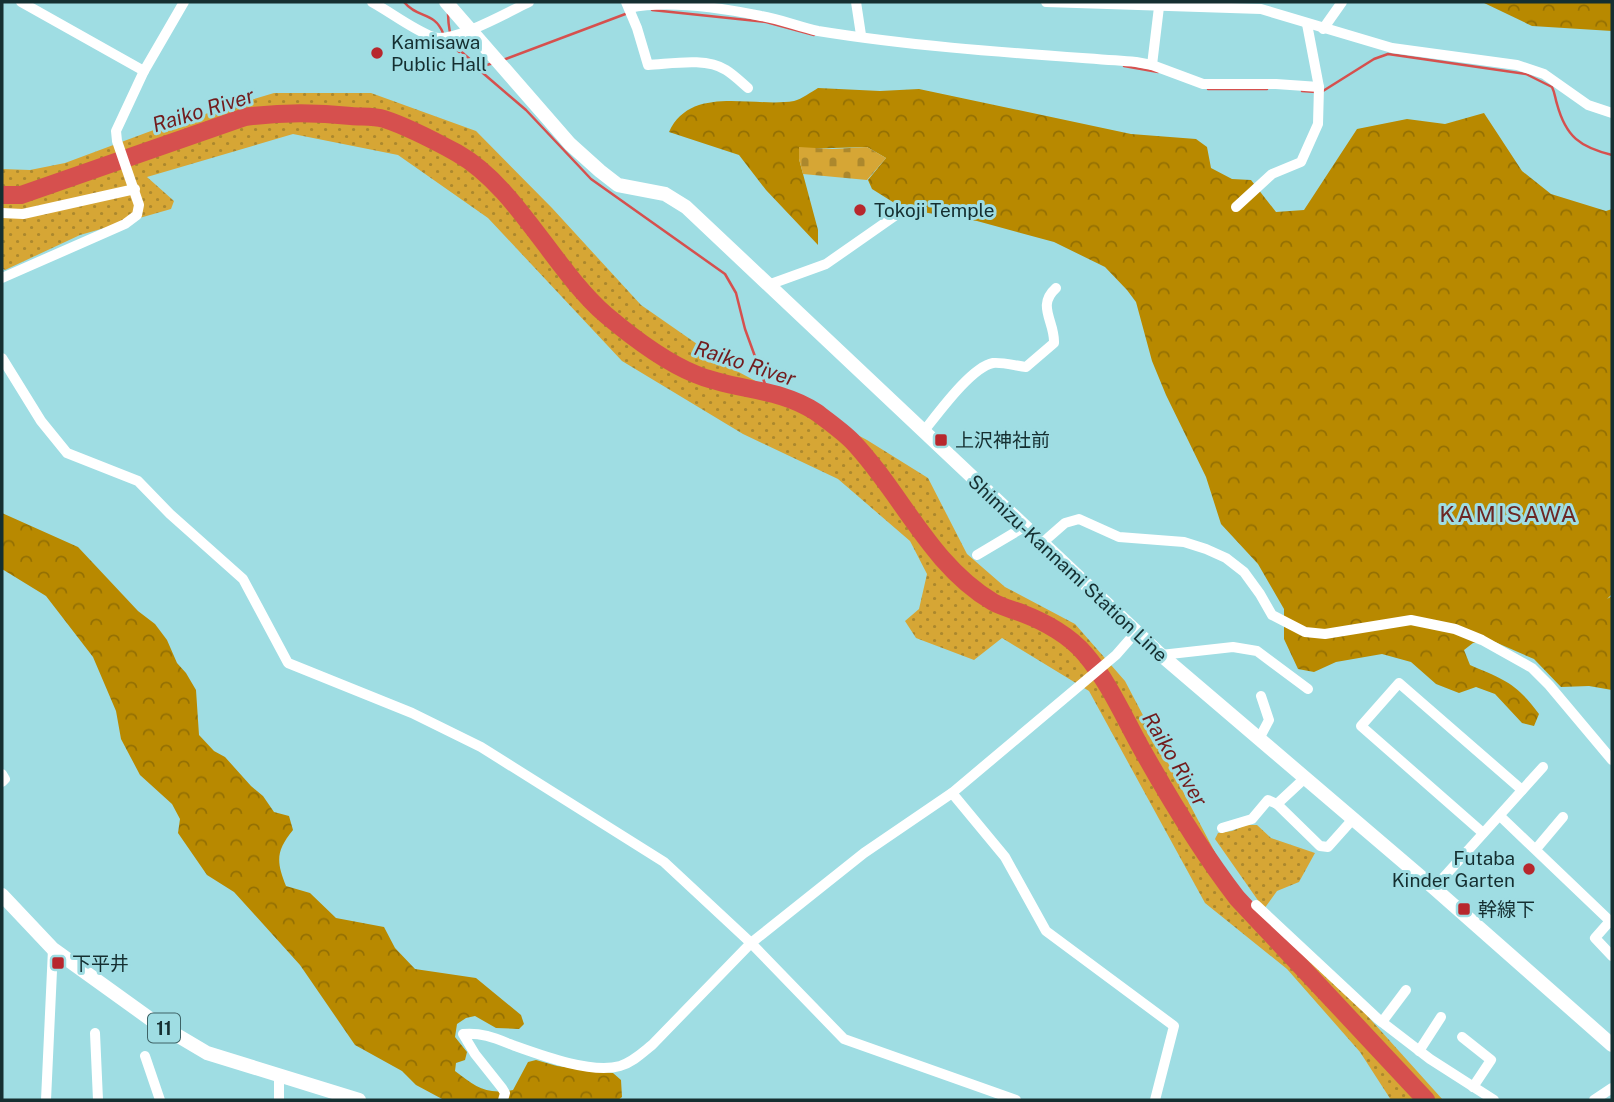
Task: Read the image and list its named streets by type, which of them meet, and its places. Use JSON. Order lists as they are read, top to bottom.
{
  "streets": {
    "main road": ["Shimizu-Kannami Station Line", "11"]
  },
  "districts": ["KAMISAWA"],
  "water": ["Raiko River"],
  "places": {
    "other": ["Kamisawa Public Hall", "Tokoji Temple", "Futaba Kinder Garten"],
    "transit": ["上沢神社前", "幹線下", "下平井"]
  }
}
